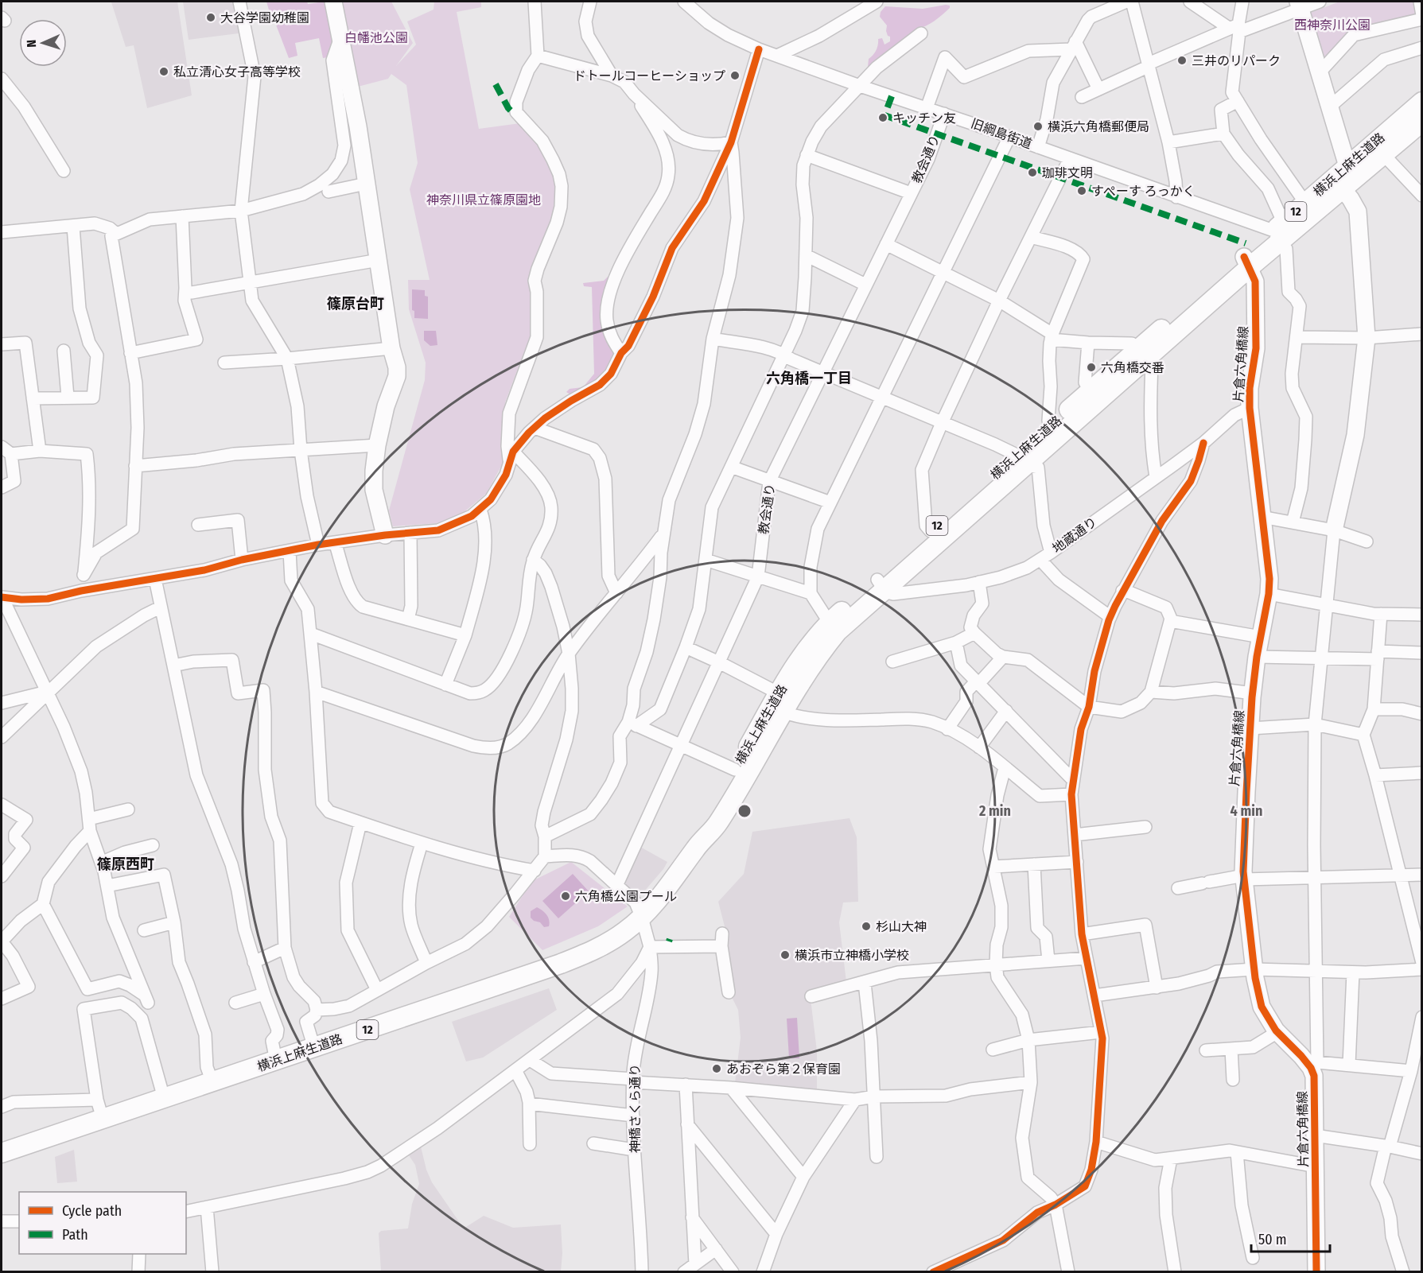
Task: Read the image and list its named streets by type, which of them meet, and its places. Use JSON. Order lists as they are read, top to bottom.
{
  "streets": {
    "main road": ["横浜上麻生道路", "12"],
    "street": [
      "旧綱島街道",
      "教会通り",
      "片倉六角橋線",
      "地蔵通り",
      "神橋さくら通り"
    ]
  },
  "crossings": [
    ["旧綱島街道", "教会通り"],
    ["旧綱島街道", "横浜上麻生道路"],
    ["教会通り", "神橋さくら通り"],
    ["横浜上麻生道路", "片倉六角橋線"],
    ["横浜上麻生道路", "地蔵通り"],
    ["横浜上麻生道路", "神橋さくら通り"],
    ["片倉六角橋線", "地蔵通り"]
  ],
  "districts": ["篠原台町", "六角橋一丁目", "篠原西町"],
  "parks": ["西神奈川公園", "白幡池公園", "神奈川県立篠原園地"],
  "places": [
    "大谷学園幼稚園",
    "三井のリパーク",
    "私立清心女子高等学校",
    "ドトールコーヒーショップ",
    "キッチン友",
    "横浜六角橋郵便局",
    "珈琲文明",
    "すぺーす ろっかく",
    "六角橋交番",
    "六角橋公園プール",
    "杉山大神",
    "横浜市立神橋小学校",
    "あおぞら第２保育園"
  ],
  "legend": ["Cycle path", "Path"],
  "scale_bar": "50 m",
  "north": "left",
  "rings": ["2 min", "4 min"]
}
